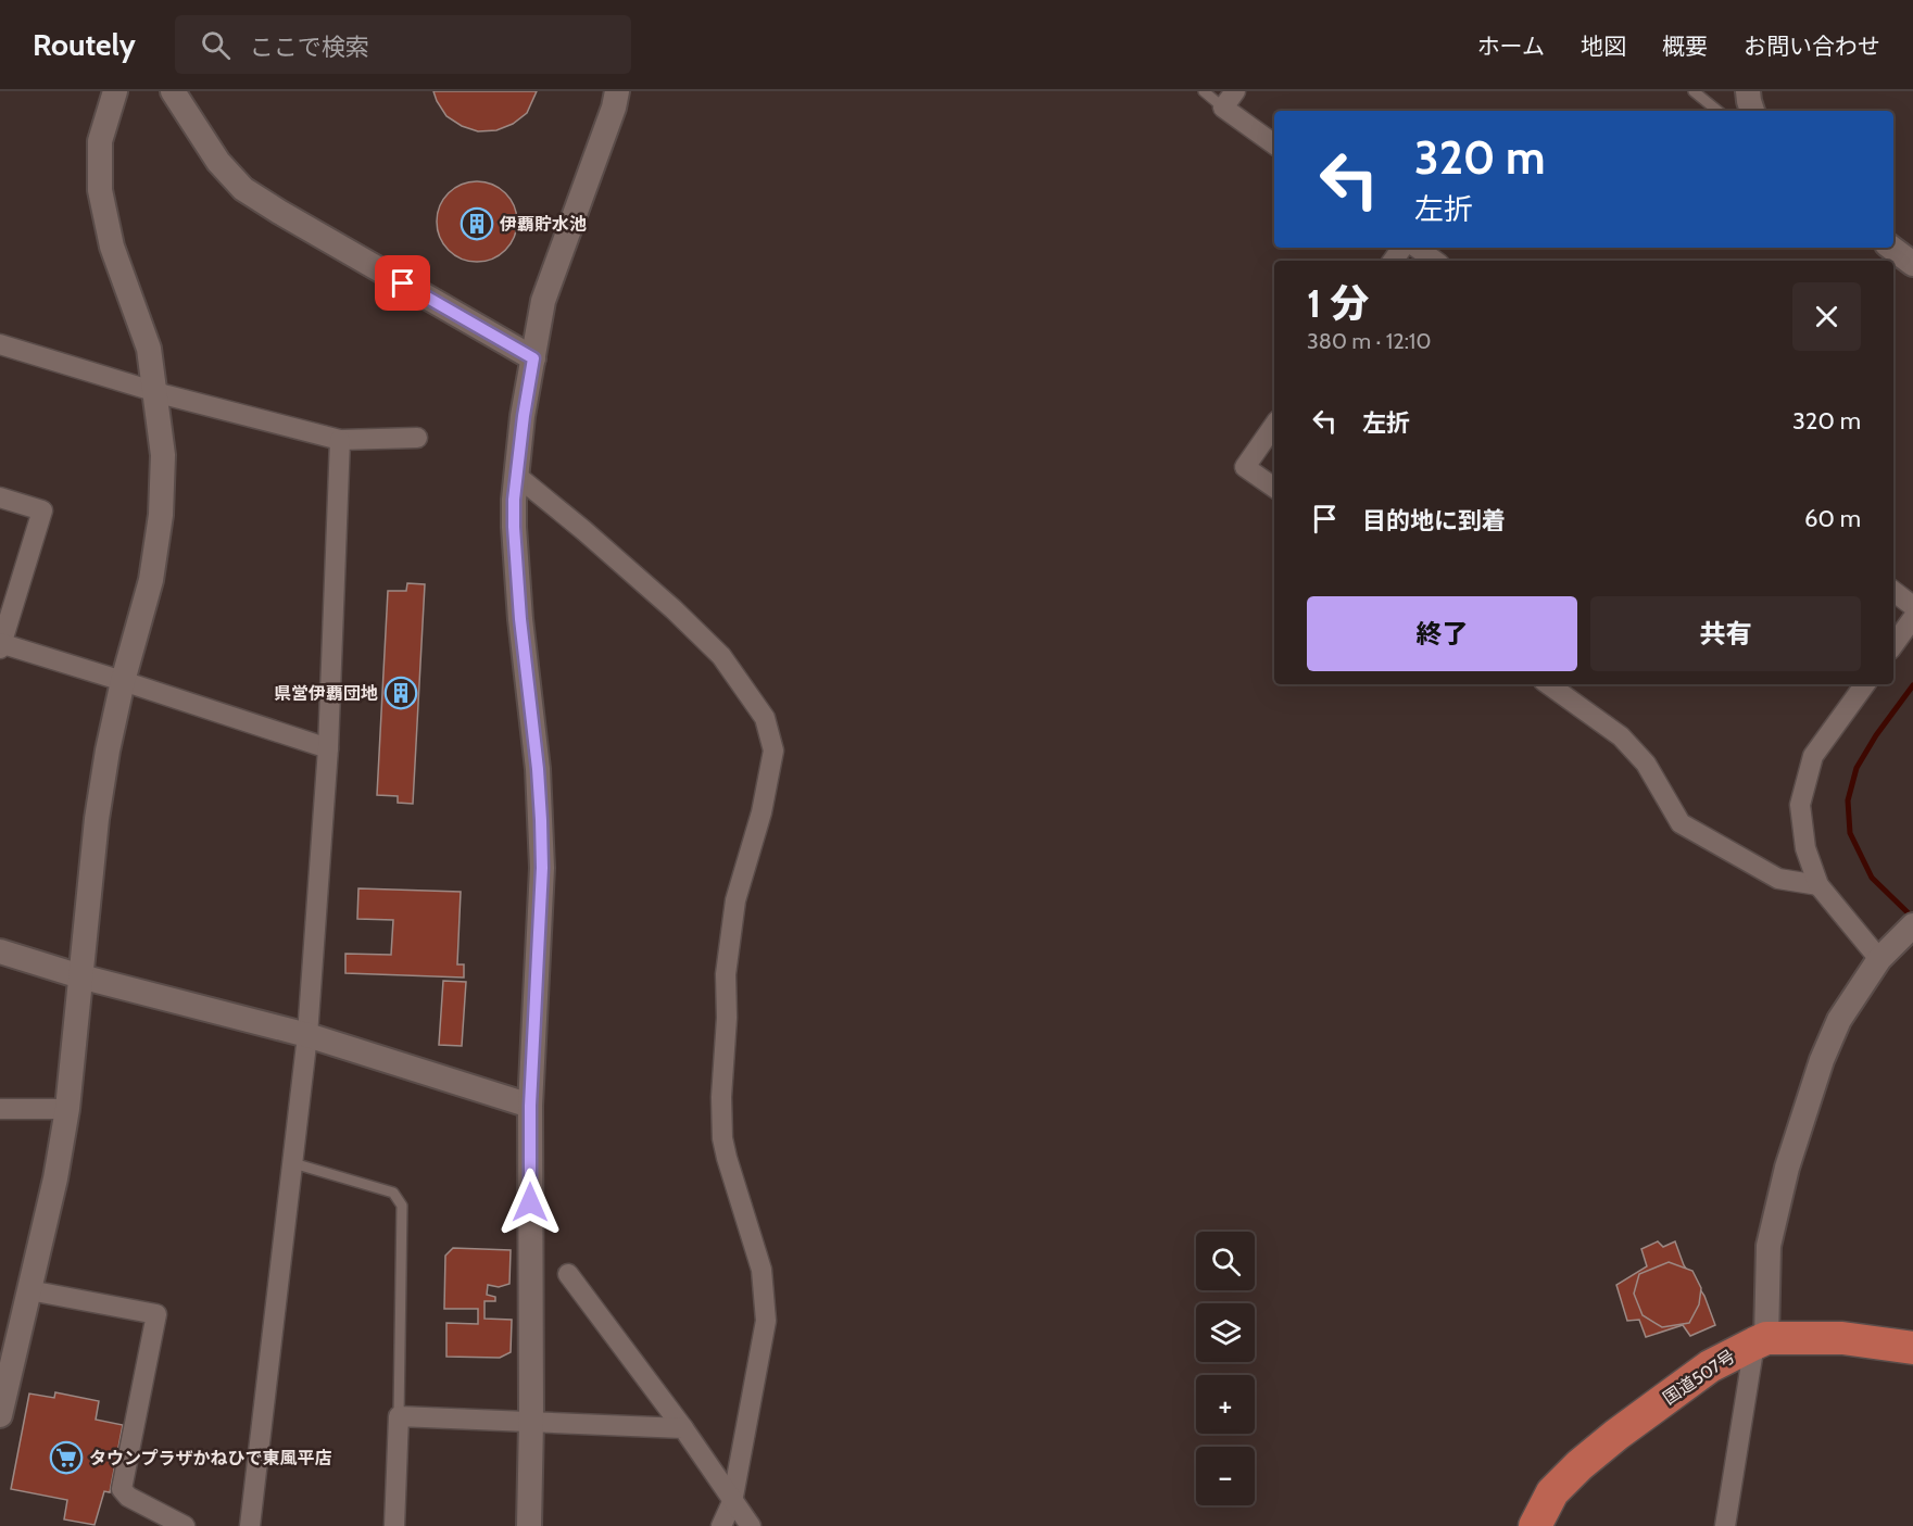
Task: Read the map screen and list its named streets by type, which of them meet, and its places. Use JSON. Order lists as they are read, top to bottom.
{
  "streets": {
    "highway": ["国道507号"]
  },
  "places": {
    "building": ["伊覇貯水池", "県営伊覇団地"],
    "supermarket": ["タウンプラザかねひで東風平店"]
  },
  "page": {
    "header": "Routely",
    "search": "ここで検索",
    "nav": [
      "ホーム",
      "地図",
      "概要",
      "お問い合わせ"
    ],
    "turn": ["320 m", "左折"],
    "heading": ["1 分", "380 m · 12:10"],
    "list": [
      {
        "name": "左折",
        "value": "320 m"
      },
      {
        "name": "目的地に到着",
        "value": "60 m"
      }
    ],
    "buttons": ["終了", "共有"],
    "map_buttons": ["+", "−"]
  }
}
